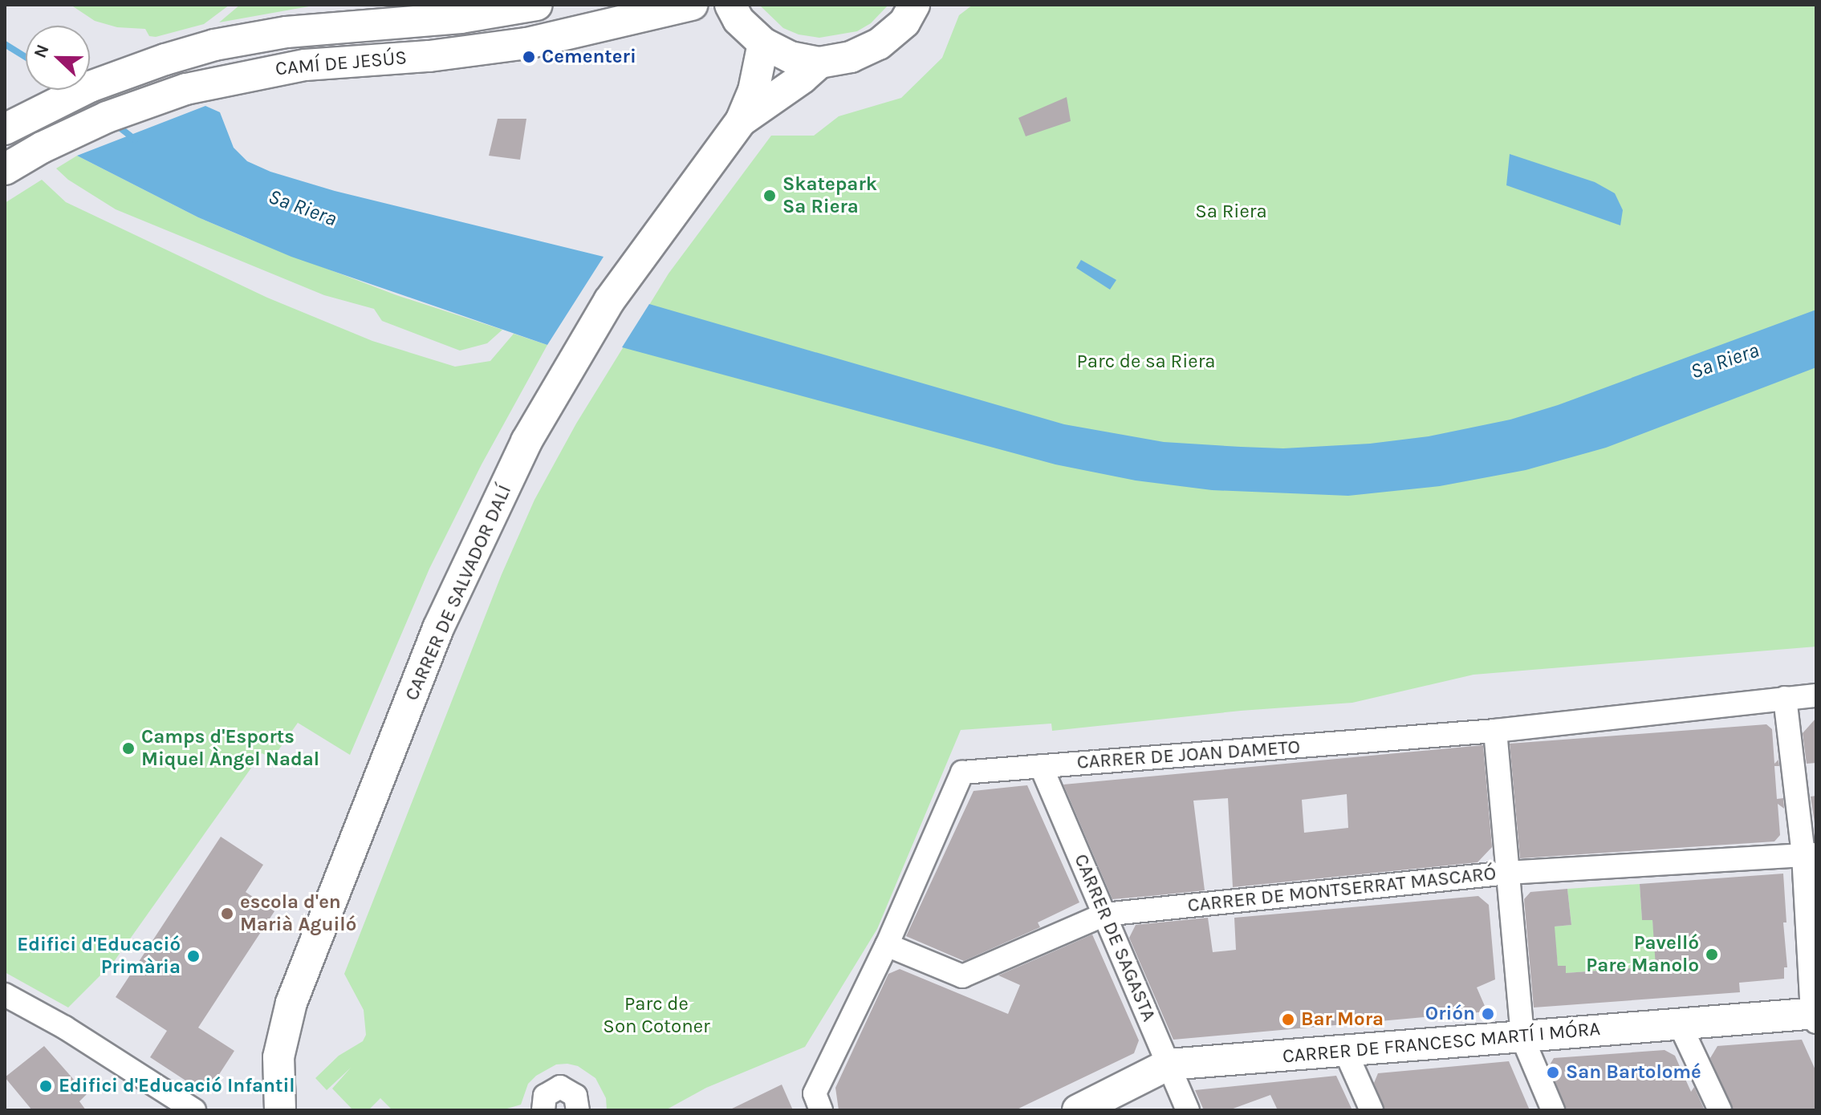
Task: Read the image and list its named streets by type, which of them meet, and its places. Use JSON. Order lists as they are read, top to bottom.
{
  "streets": {
    "street": [
      "CAMÍ DE JESÚS",
      "CARRER DE SALVADOR DALÍ",
      "CARRER DE JOAN DAMETO",
      "CARRER DE MONTSERRAT MASCARÓ",
      "CARRER DE SAGASTA",
      "CARRER DE FRANCESC MARTÍ I MÓRA"
    ]
  },
  "crossings": [
    ["CARRER DE JOAN DAMETO", "CARRER DE MONTSERRAT MASCARÓ"],
    ["CARRER DE JOAN DAMETO", "CARRER DE SAGASTA"],
    ["CARRER DE MONTSERRAT MASCARÓ", "CARRER DE SAGASTA"],
    ["CARRER DE SAGASTA", "CARRER DE FRANCESC MARTÍ I MÓRA"]
  ],
  "water": ["Sa Riera"],
  "parks": ["Sa Riera", "Parc de sa Riera", "Parc de Son Cotoner"],
  "places": [
    "Cementeri",
    "Skatepark Sa Riera",
    "Camps d'Esports Miquel Àngel Nadal",
    "escola d'en Marià Aguiló",
    "Pavelló Pare Manolo",
    "Edifici d'Educació Primària",
    "Orión",
    "Bar Mora",
    "San Bartolomé",
    "Edifici d'Educació Infantil"
  ],
  "north": "left"
}
